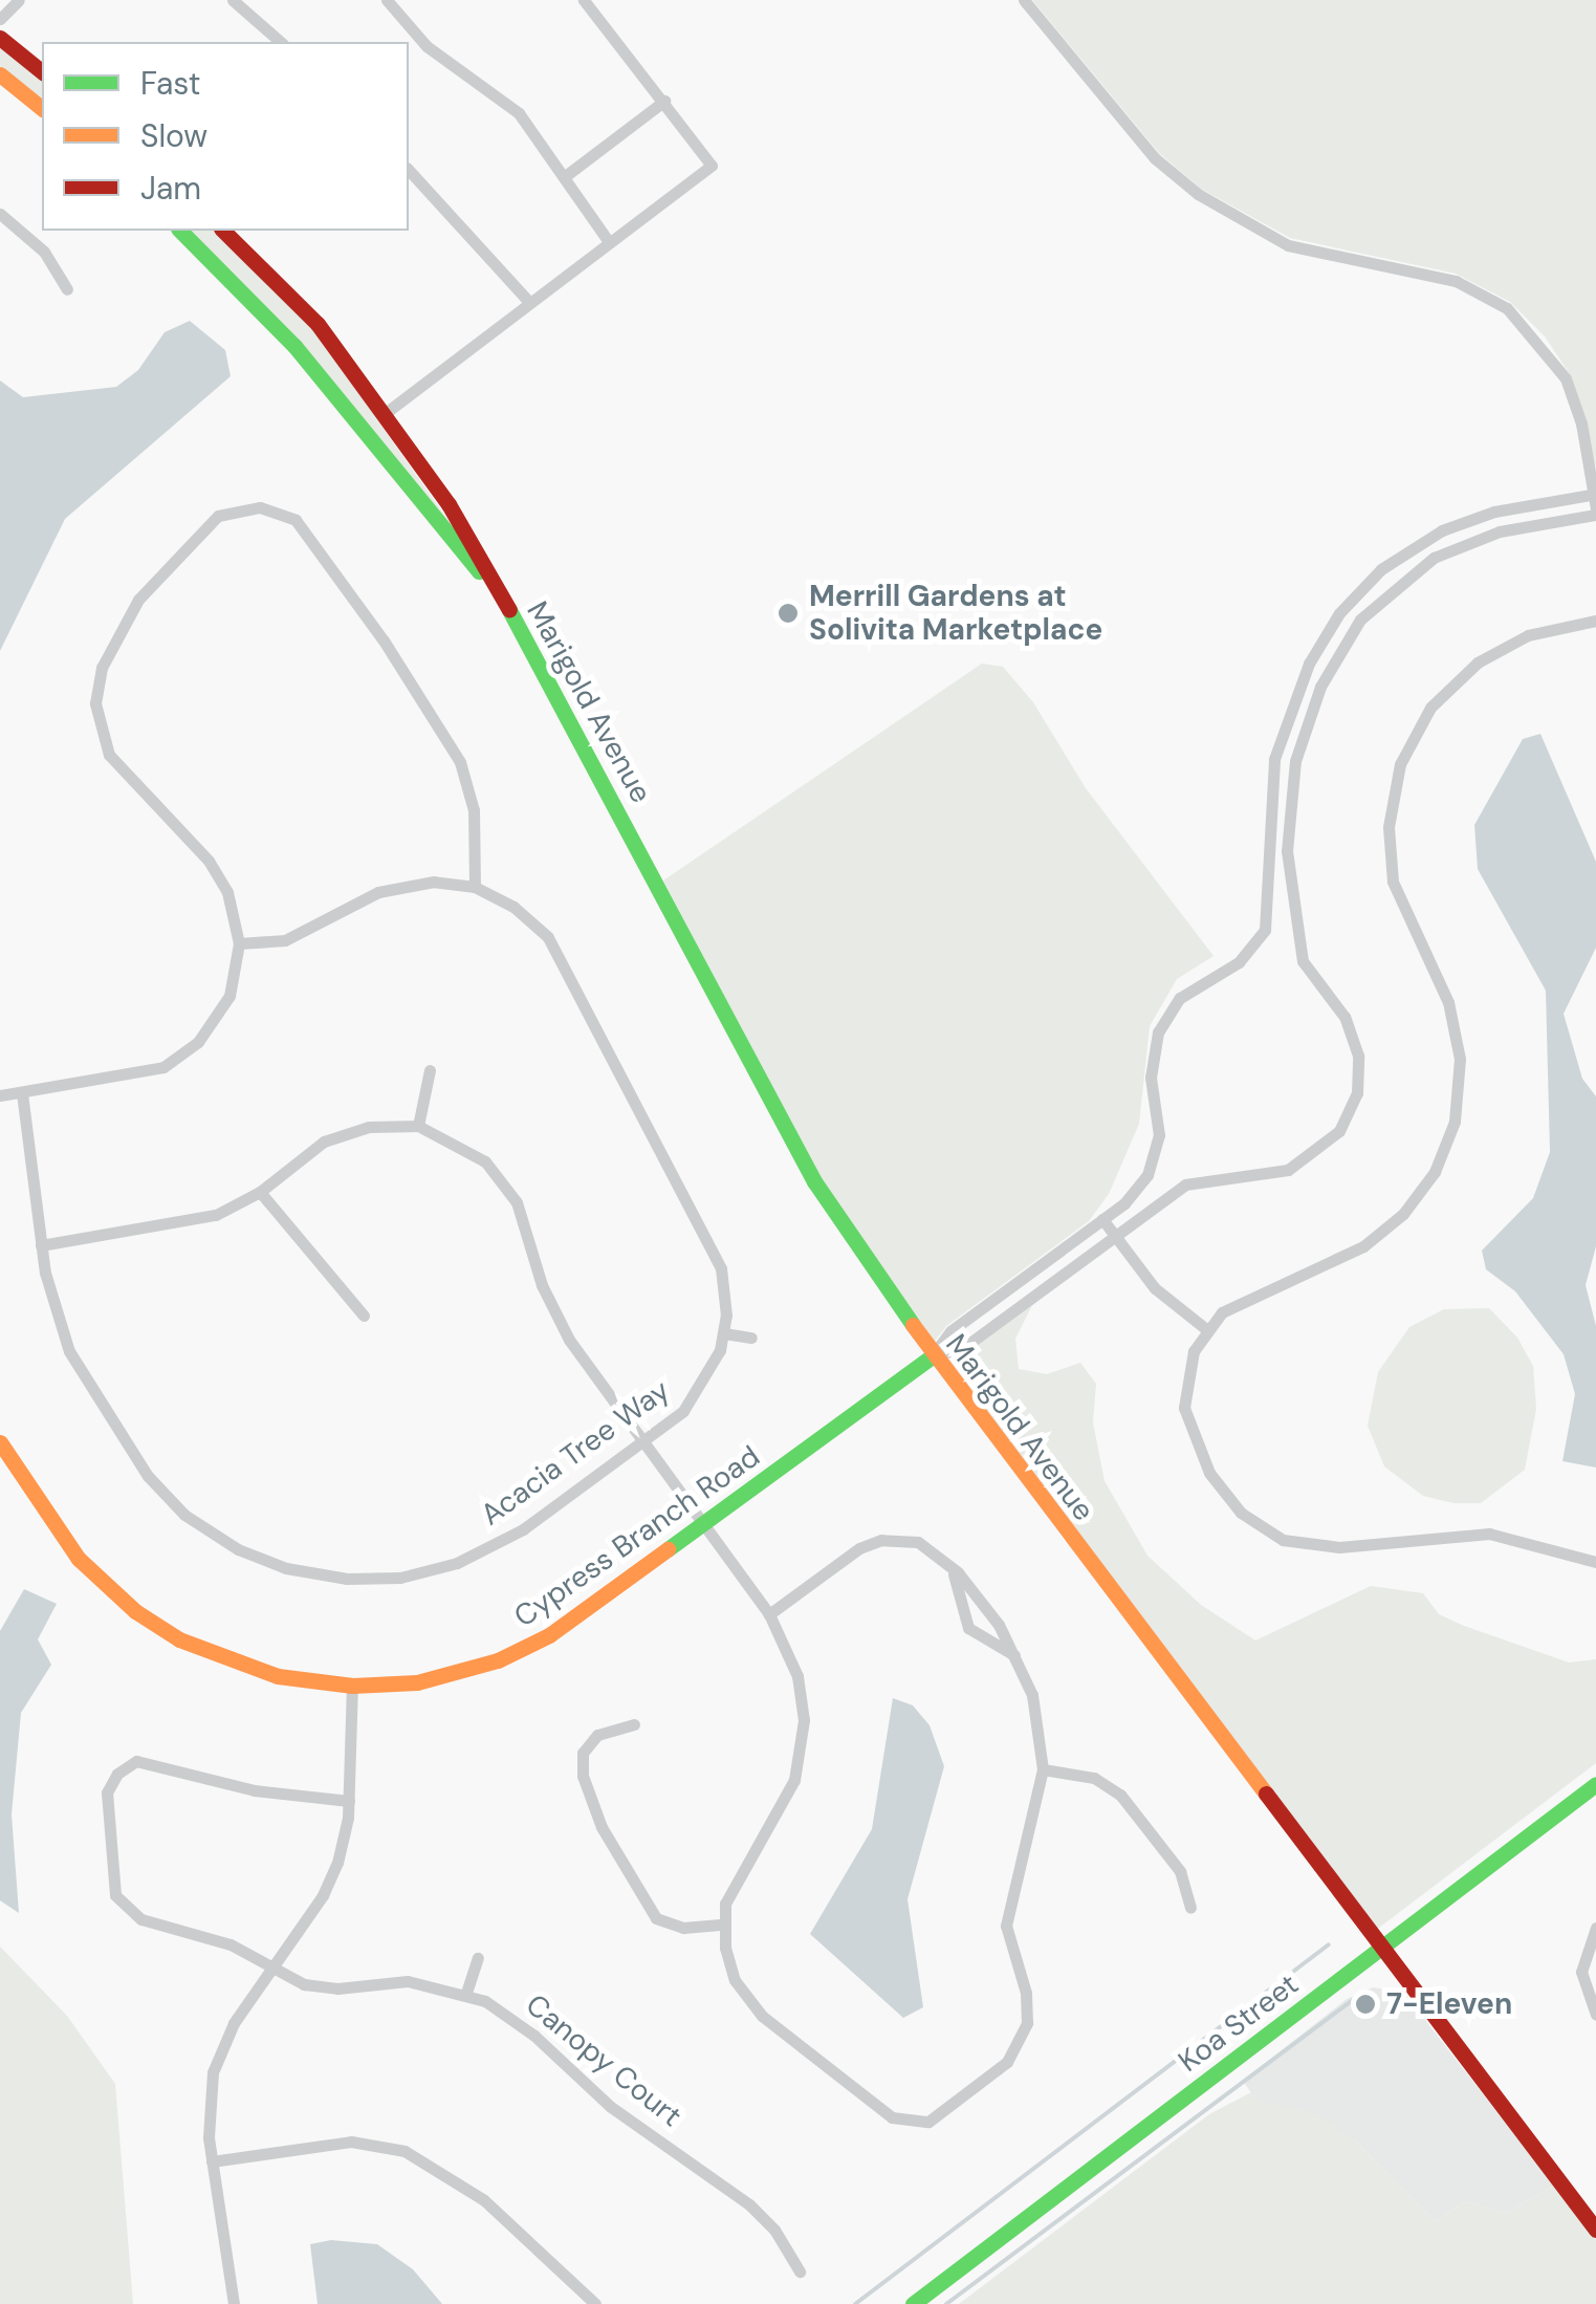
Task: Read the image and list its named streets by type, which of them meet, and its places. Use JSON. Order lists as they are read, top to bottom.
{
  "streets": {
    "main road": ["Marigold Avenue", "Cypress Branch Road", "Koa Street"],
    "street": ["Acacia Tree Way", "Canopy Court"]
  },
  "crossings": [
    ["Marigold Avenue", "Cypress Branch Road"],
    ["Marigold Avenue", "Koa Street"]
  ],
  "places": ["Merrill Gardens at Solivita Marketplace", "7-Eleven"],
  "legend": ["Fast", "Slow", "Jam"]
}
